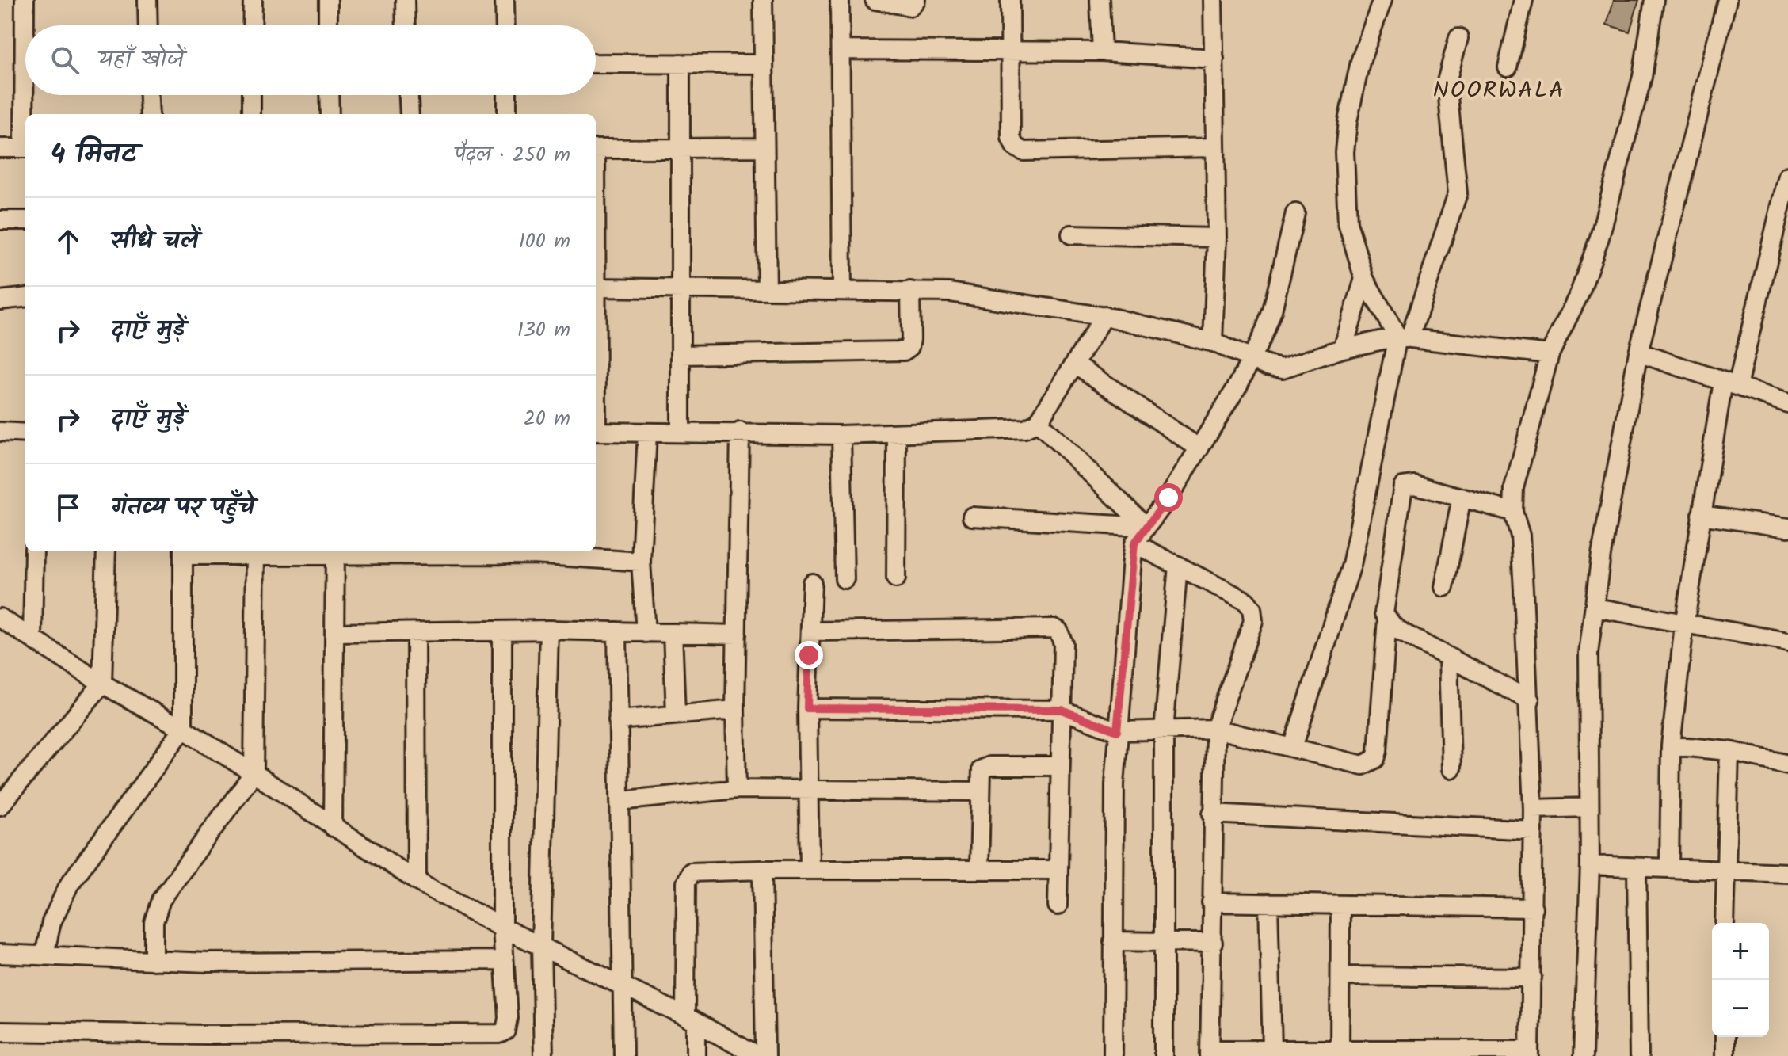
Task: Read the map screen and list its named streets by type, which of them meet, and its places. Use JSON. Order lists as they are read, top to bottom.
{
  "districts": ["NOORWALA"],
  "page": {
    "search": "यहाँ खोजें",
    "heading": ["4 मिनट", "पैदल · 250 m"],
    "list": [
      ["सीधे चलें", "100 m"],
      ["दाएँ मुड़ें", "130 m"],
      ["दाएँ मुड़ें", "20 m"],
      "गंतव्य पर पहुँचे"
    ],
    "map_buttons": ["+", "−"]
  }
}
